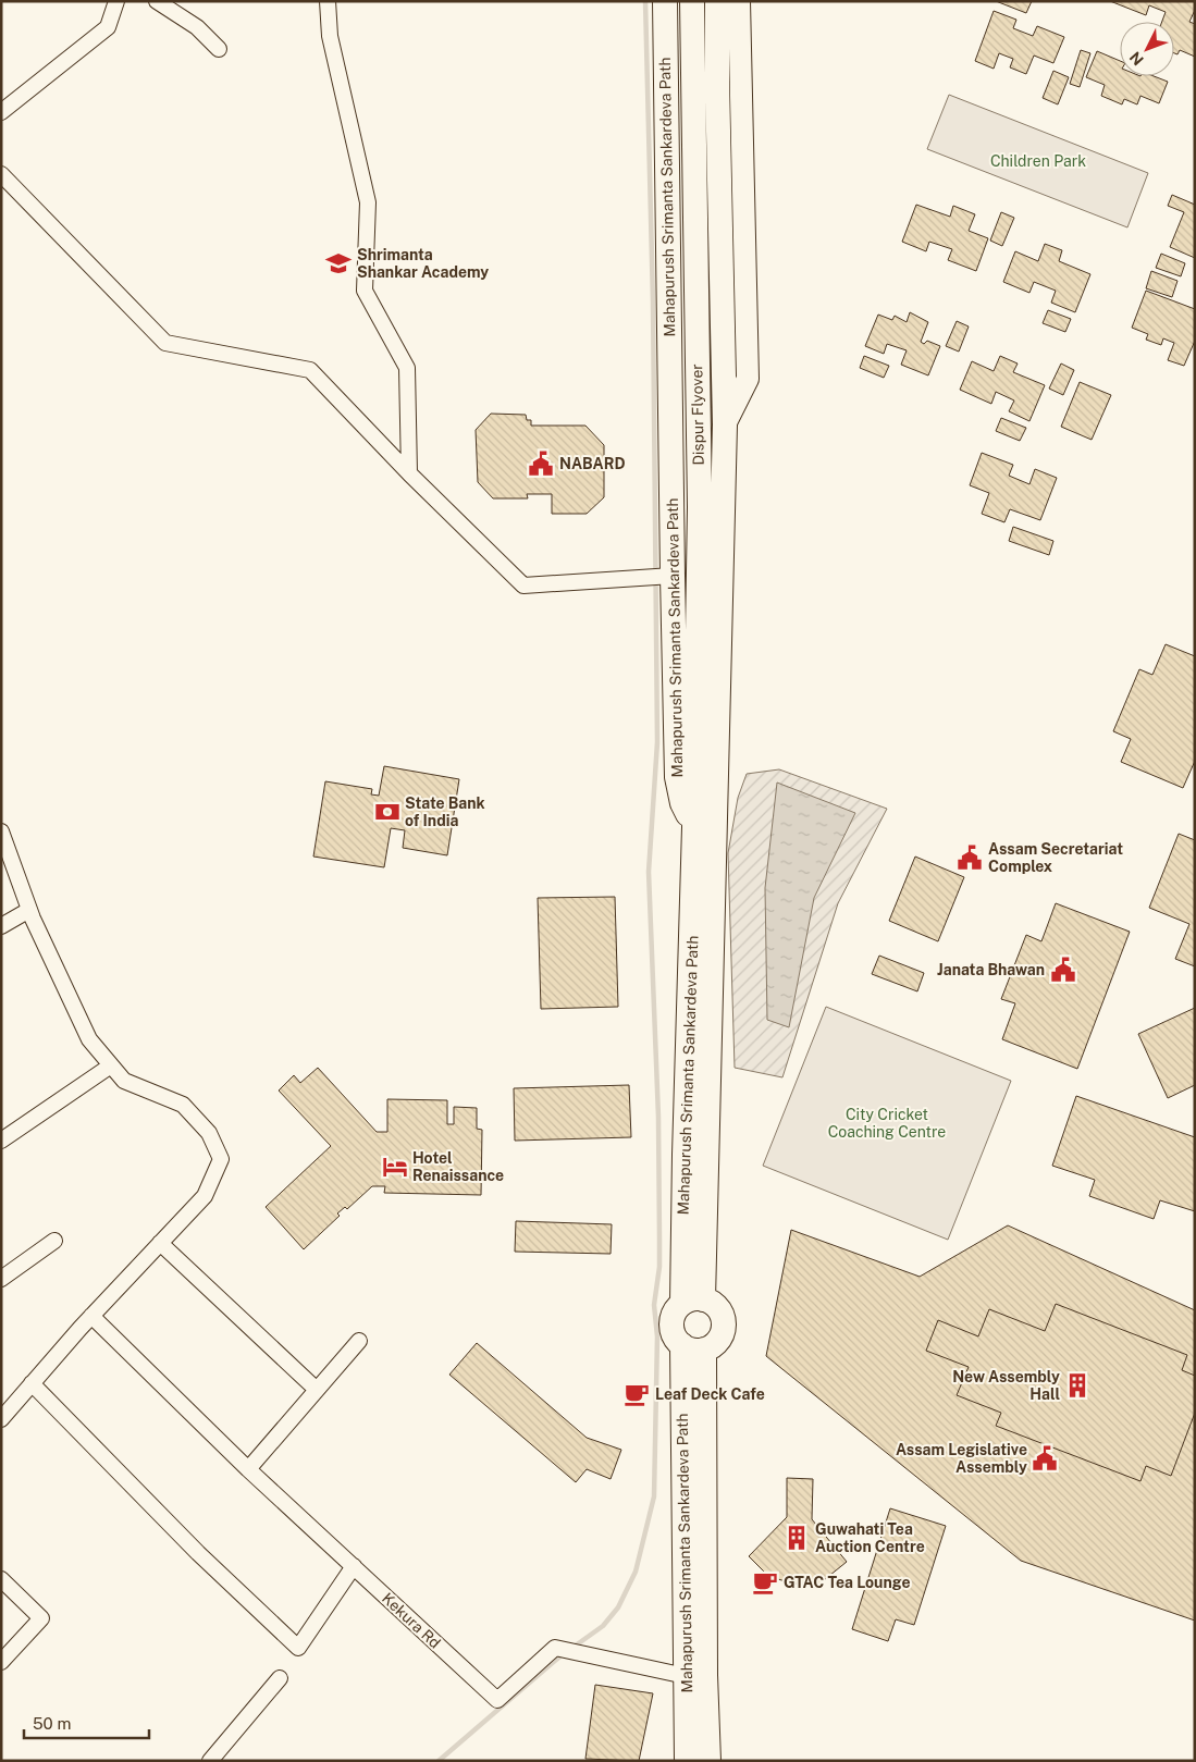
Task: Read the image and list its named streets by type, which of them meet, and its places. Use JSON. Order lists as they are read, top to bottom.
{
  "streets": {
    "main road": ["Mahapurush Srimanta Sankardeva Path", "Dispur Flyover"],
    "street": ["Kekura Rd"]
  },
  "crossings": [
    ["Mahapurush Srimanta Sankardeva Path", "Dispur Flyover"],
    ["Mahapurush Srimanta Sankardeva Path", "Kekura Rd"]
  ],
  "parks": ["Children Park", "City Cricket Coaching Centre"],
  "places": {
    "school or university": ["Shrimanta Shankar Academy"],
    "public building": [
      "NABARD",
      "Assam Secretariat Complex",
      "Janata Bhawan",
      "Assam Legislative Assembly"
    ],
    "bank": ["State Bank of India"],
    "hotel": ["Hotel Renaissance"],
    "building": ["New Assembly Hall", "Guwahati Tea Auction Centre"],
    "cafe": ["Leaf Deck Cafe", "GTAC Tea Lounge"]
  },
  "scale_bar": "50 m",
  "north": "bottom left"
}
